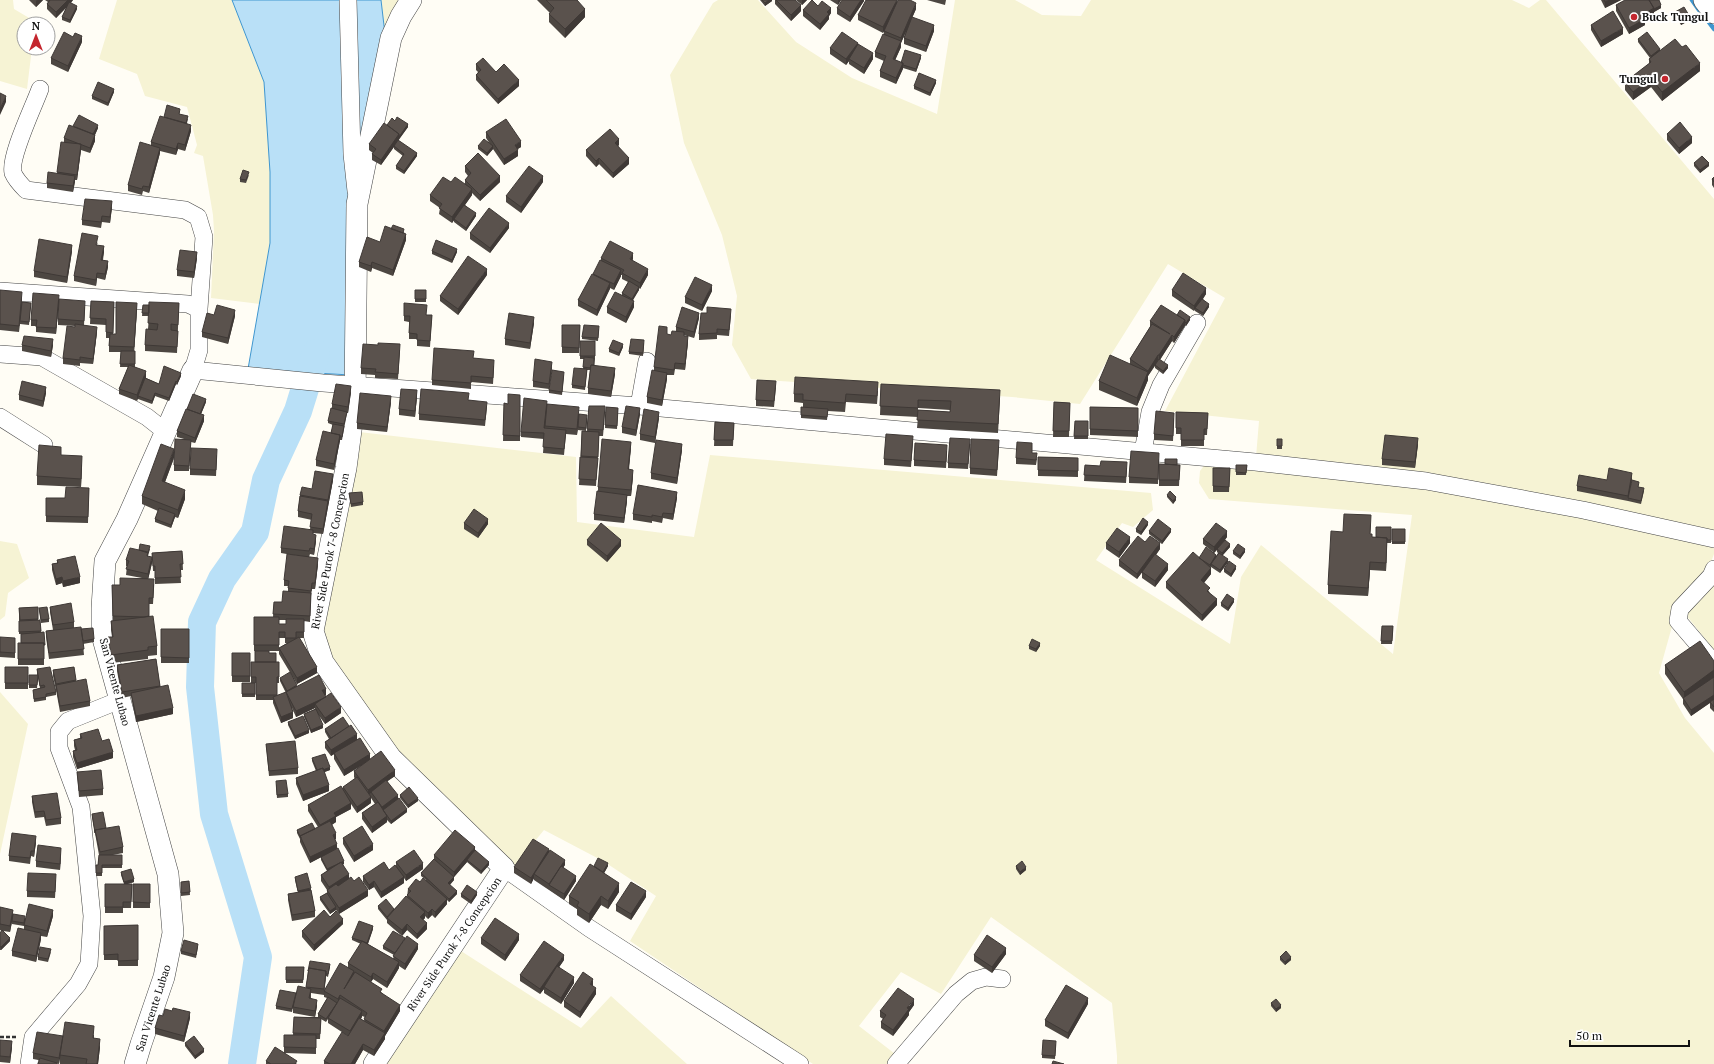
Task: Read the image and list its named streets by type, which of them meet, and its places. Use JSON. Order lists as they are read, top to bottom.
{
  "streets": {
    "street": ["River Side Purok 7-8 Concepcion", "San Vicente Lubao"]
  },
  "places": ["Buck Tungul", "Tungul"],
  "scale_bar": "50 m",
  "north": "top"
}
